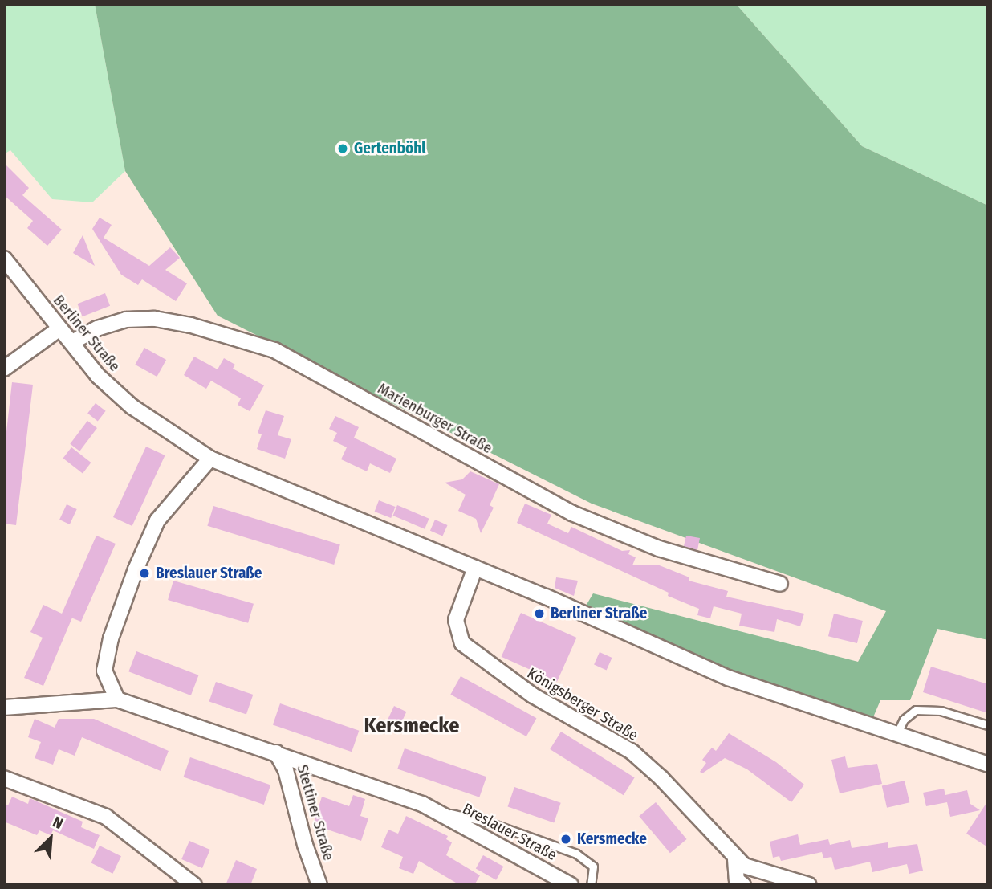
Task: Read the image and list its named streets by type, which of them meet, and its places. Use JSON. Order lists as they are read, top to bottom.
{
  "streets": {
    "street": [
      "Berliner Straße",
      "Marienburger Straße",
      "Königsberger Straße",
      "Stettiner Straße",
      "Breslauer Straße"
    ]
  },
  "crossings": [
    ["Berliner Straße", "Marienburger Straße"],
    ["Berliner Straße", "Königsberger Straße"],
    ["Stettiner Straße", "Breslauer Straße"]
  ],
  "districts": ["Kersmecke"],
  "places": [
    "Gertenböhl",
    "Breslauer Straße",
    "Berliner Straße",
    "Kersmecke"
  ],
  "north": "top right"
}
